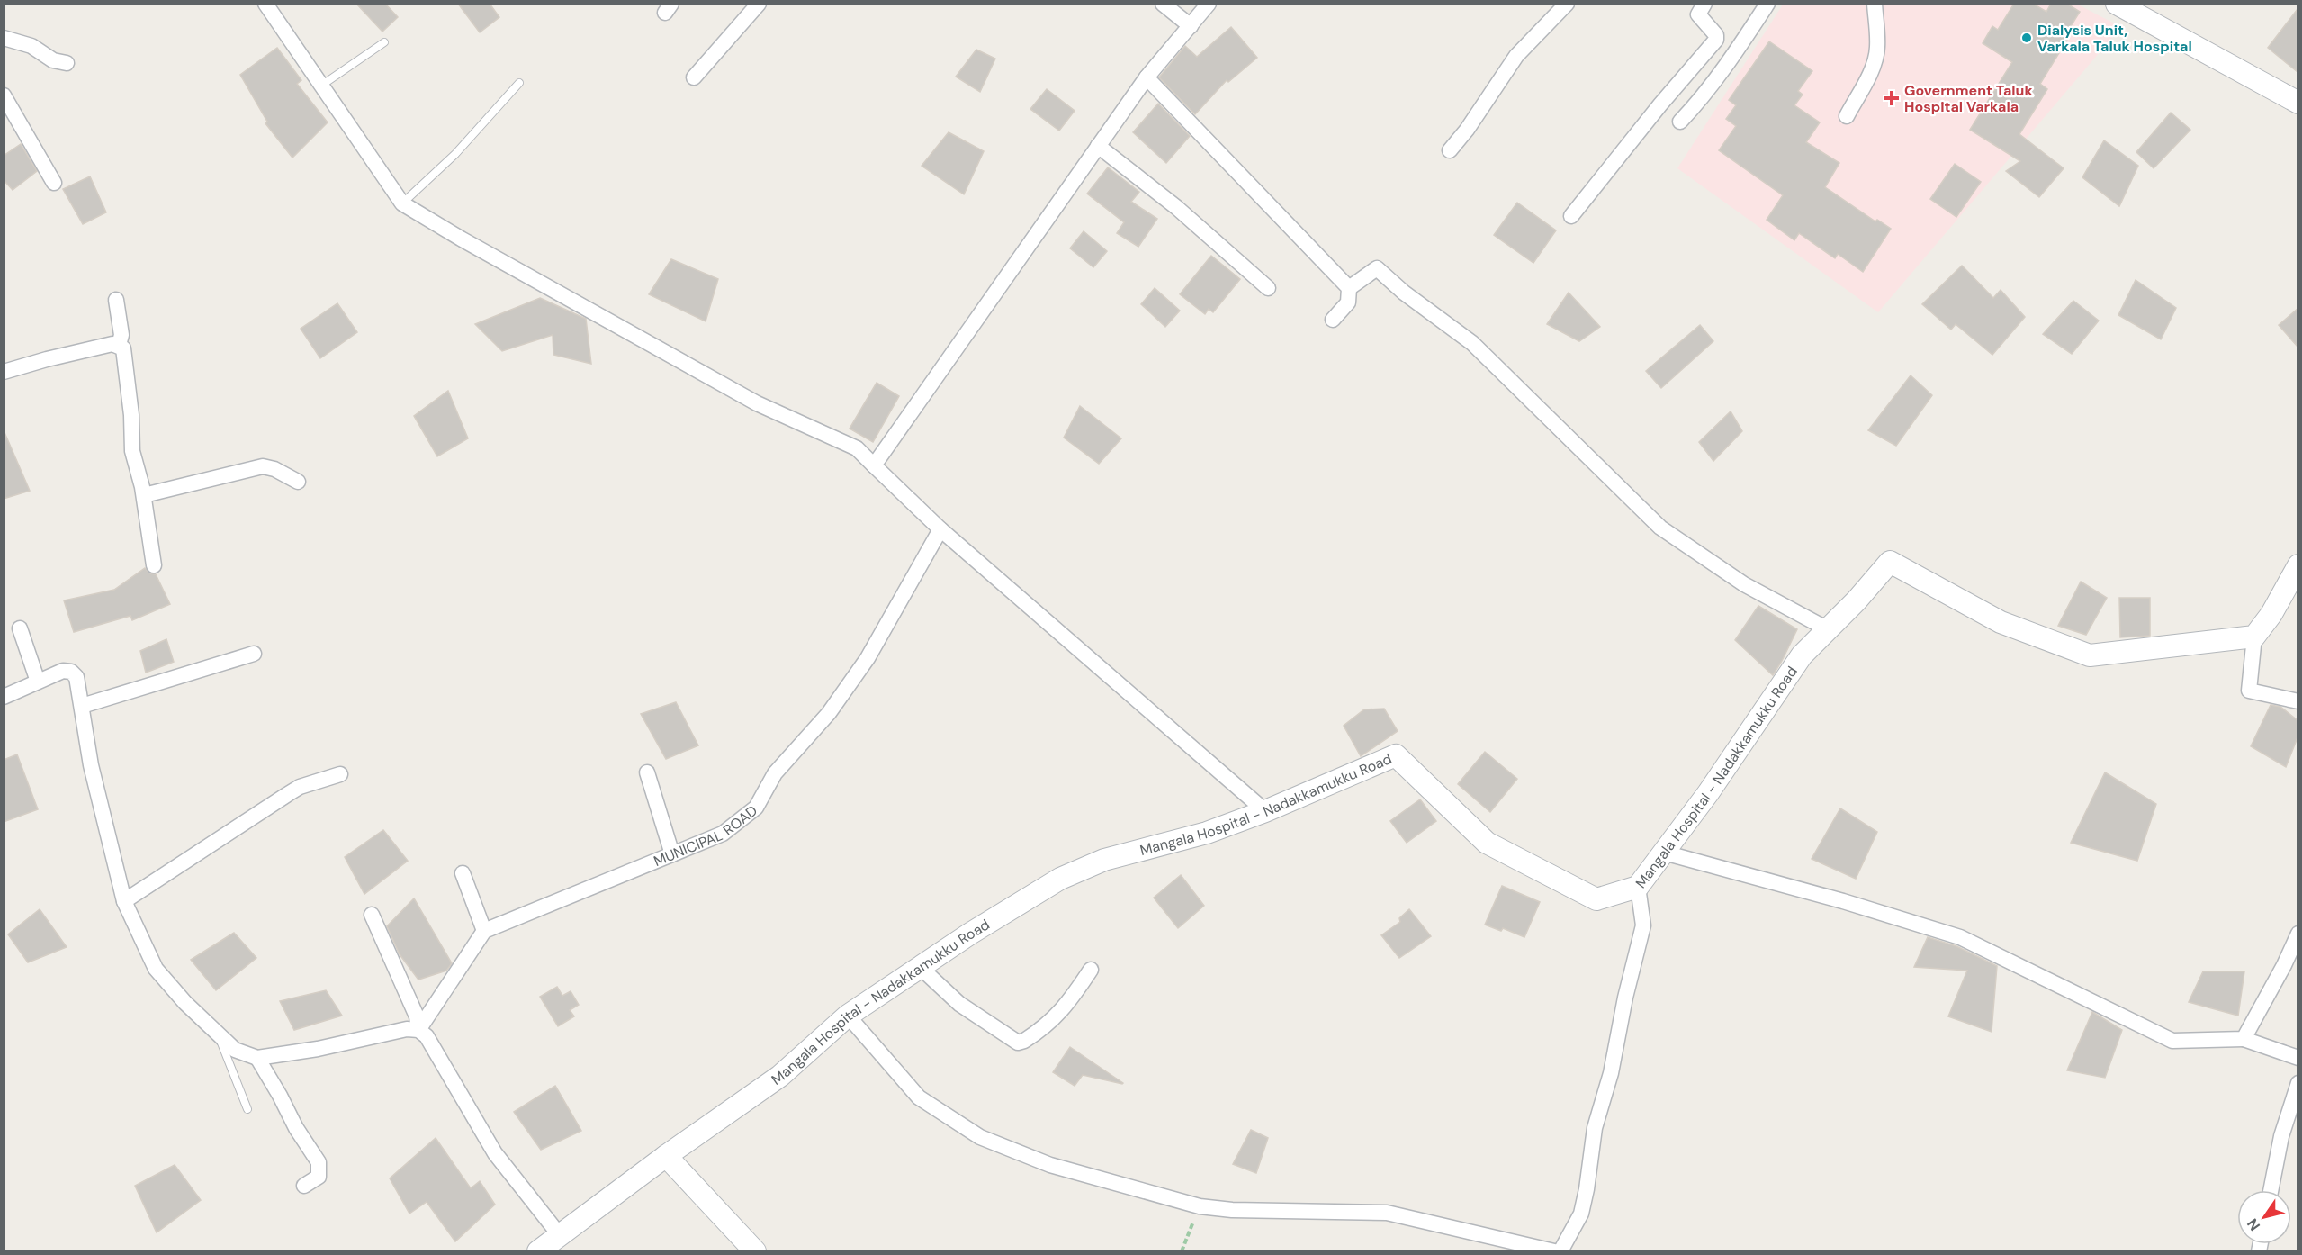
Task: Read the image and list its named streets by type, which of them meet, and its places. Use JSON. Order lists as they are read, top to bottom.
{
  "streets": {
    "main road": ["Mangala Hospital - Nadakkamukku Road"],
    "street": ["MUNICIPAL ROAD"]
  },
  "places": {
    "other": ["Dialysis Unit, Varkala Taluk Hospital"],
    "health": ["Government Taluk Hospital Varkala"]
  },
  "north": "bottom left"
}
